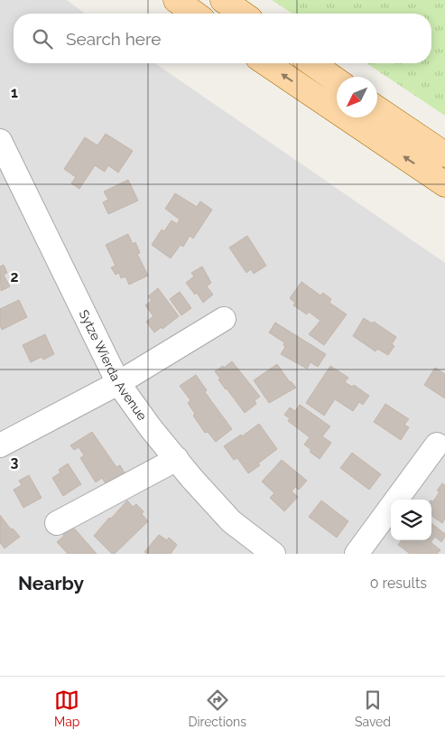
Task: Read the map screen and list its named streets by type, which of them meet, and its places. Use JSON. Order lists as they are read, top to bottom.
{
  "streets": {
    "street": ["Sytze Wierda Avenue"]
  },
  "north": "bottom left",
  "page": {
    "search": "Search here",
    "heading": ["Nearby", "0 results"],
    "nav": ["Map", "Directions", "Saved"]
  },
  "grid": {
    "rows": ["1", "2", "3"]
  }
}
